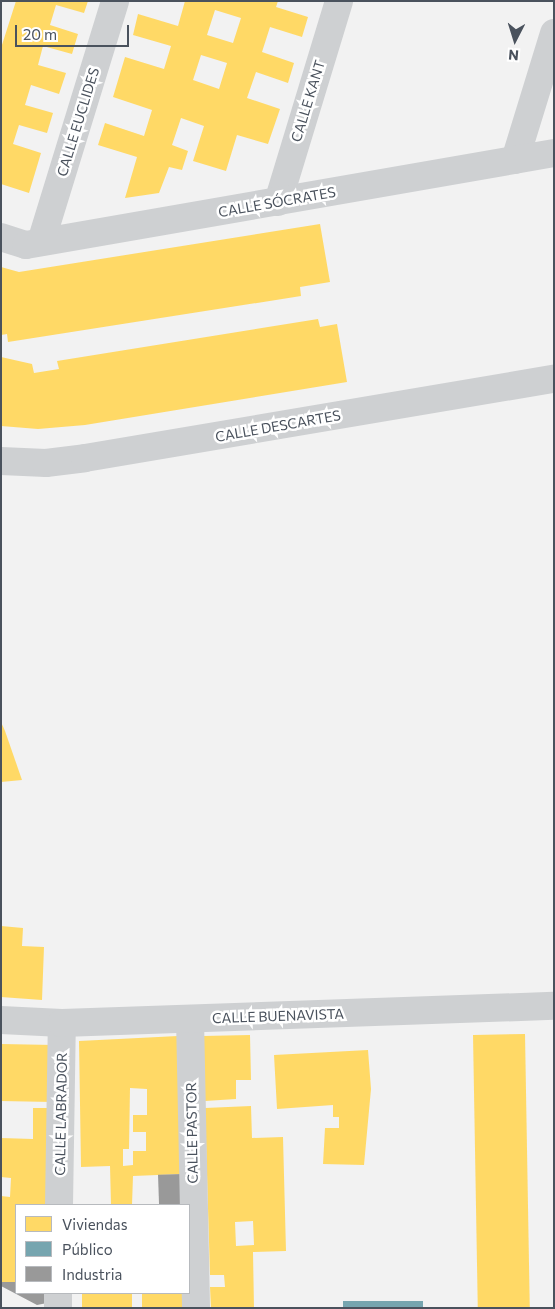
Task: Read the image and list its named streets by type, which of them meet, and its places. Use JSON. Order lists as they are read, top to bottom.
{
  "streets": {
    "street": [
      "CALLE KANT",
      "CALLE EUCLIDES",
      "CALLE SÓCRATES",
      "CALLE DESCARTES",
      "CALLE BUENAVISTA",
      "CALLE LABRADOR",
      "CALLE PASTOR"
    ]
  },
  "crossings": [
    ["CALLE KANT", "CALLE SÓCRATES"],
    ["CALLE EUCLIDES", "CALLE SÓCRATES"],
    ["CALLE BUENAVISTA", "CALLE LABRADOR"],
    ["CALLE BUENAVISTA", "CALLE PASTOR"]
  ],
  "legend": ["Viviendas", "Público", "Industria"],
  "scale_bar": "20 m",
  "north": "bottom"
}
